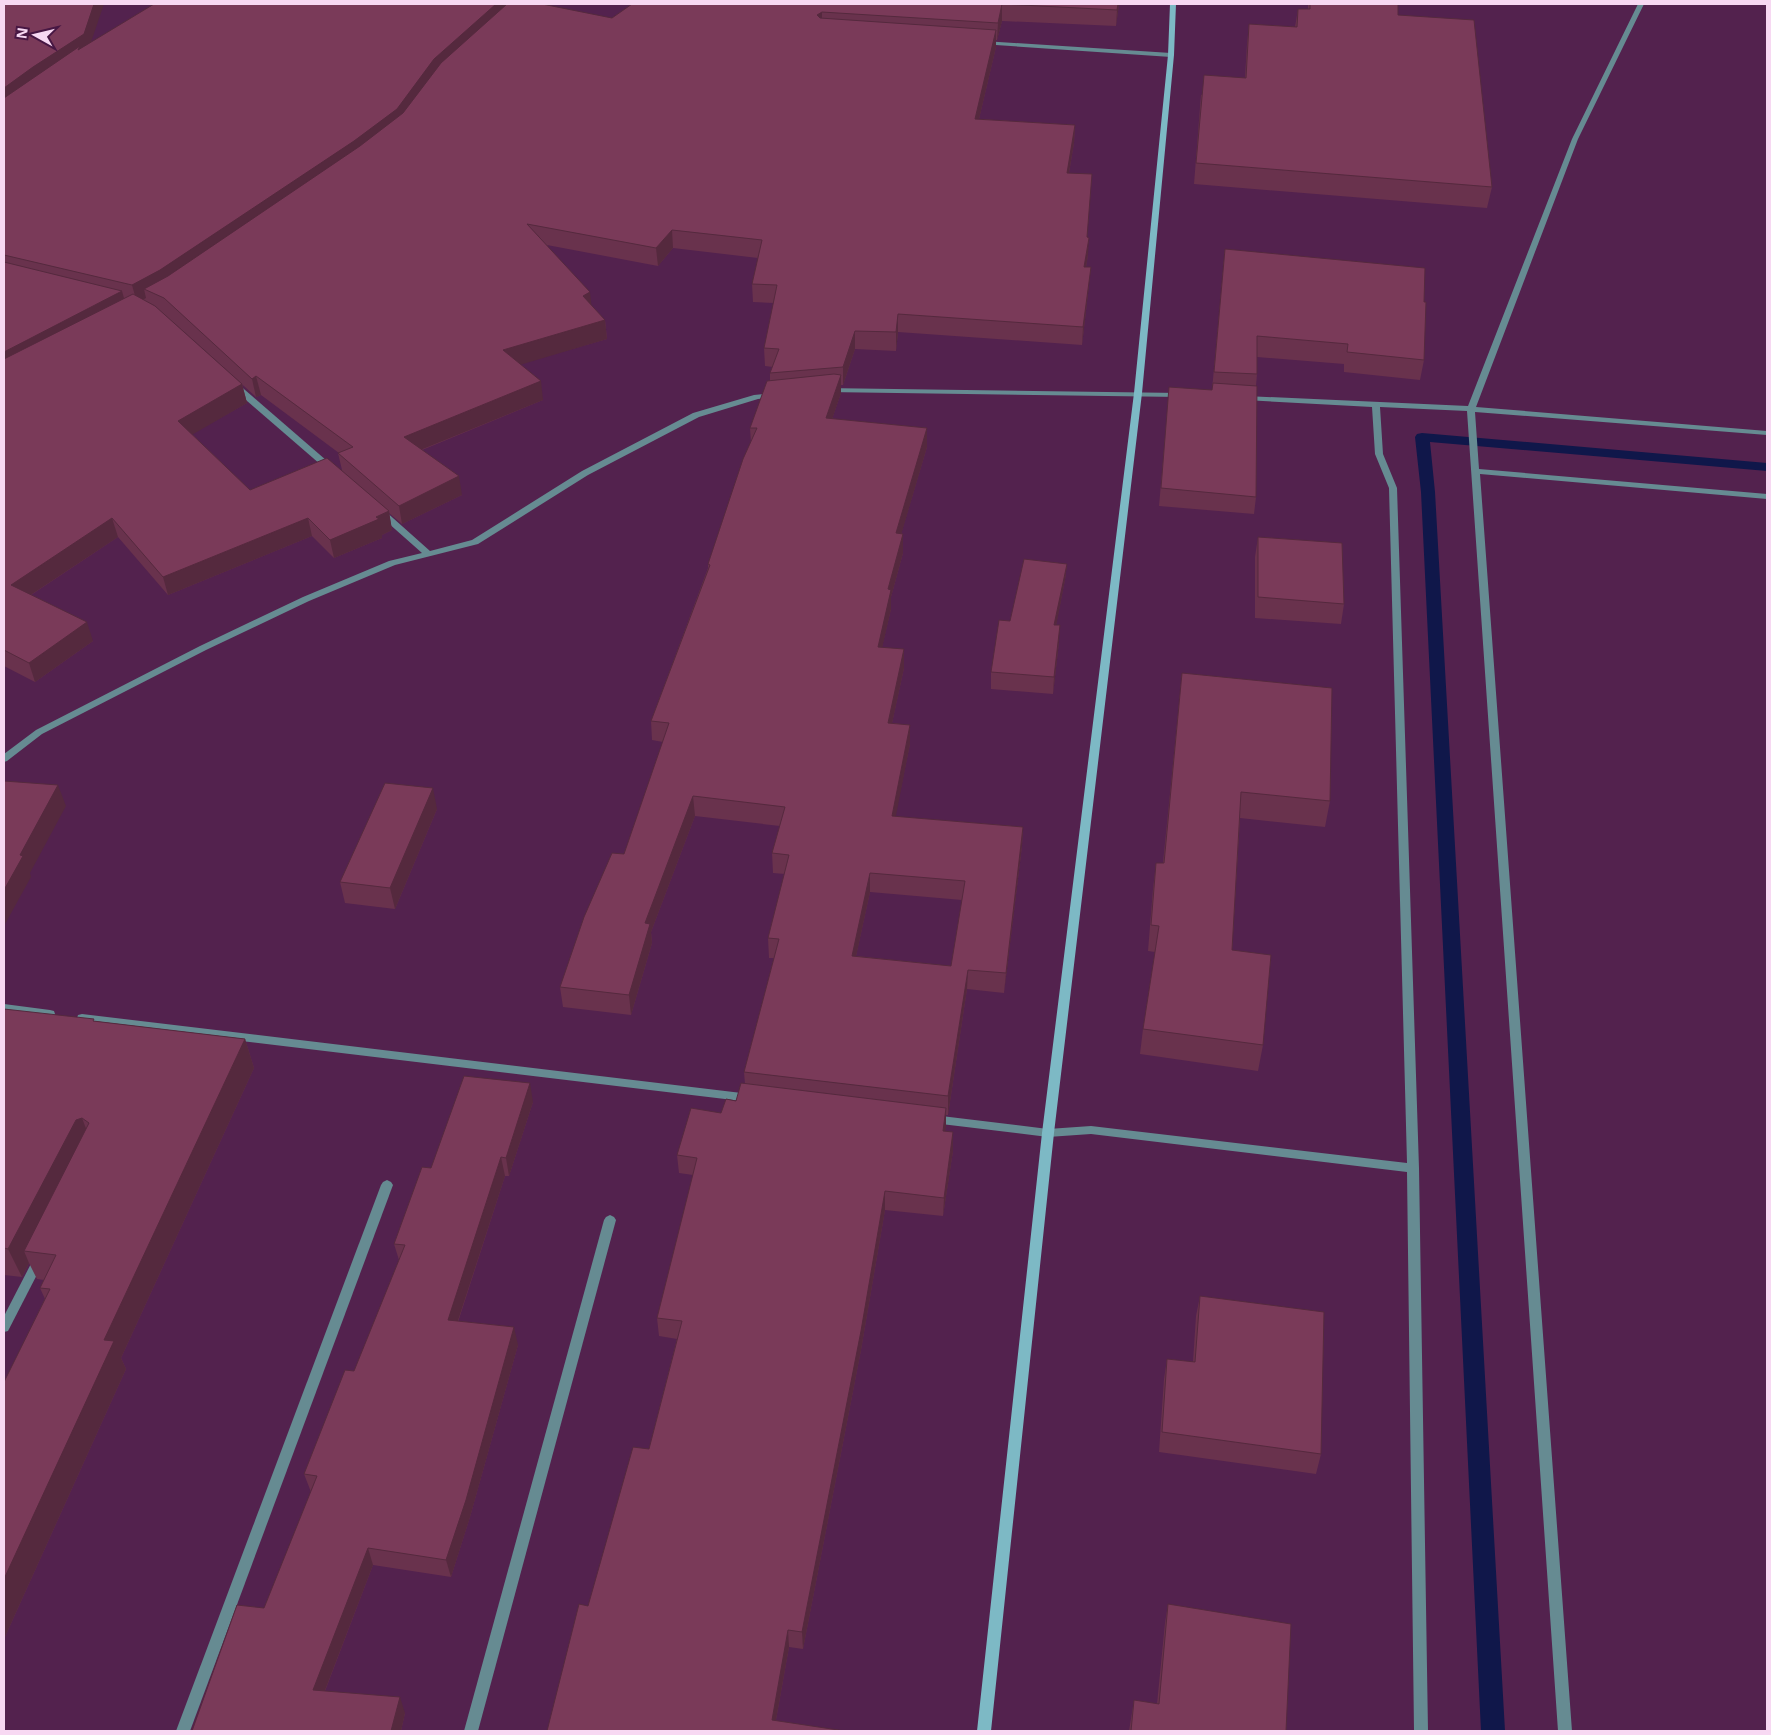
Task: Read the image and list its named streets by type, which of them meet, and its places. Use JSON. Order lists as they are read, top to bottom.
{
  "north": "left"
}
